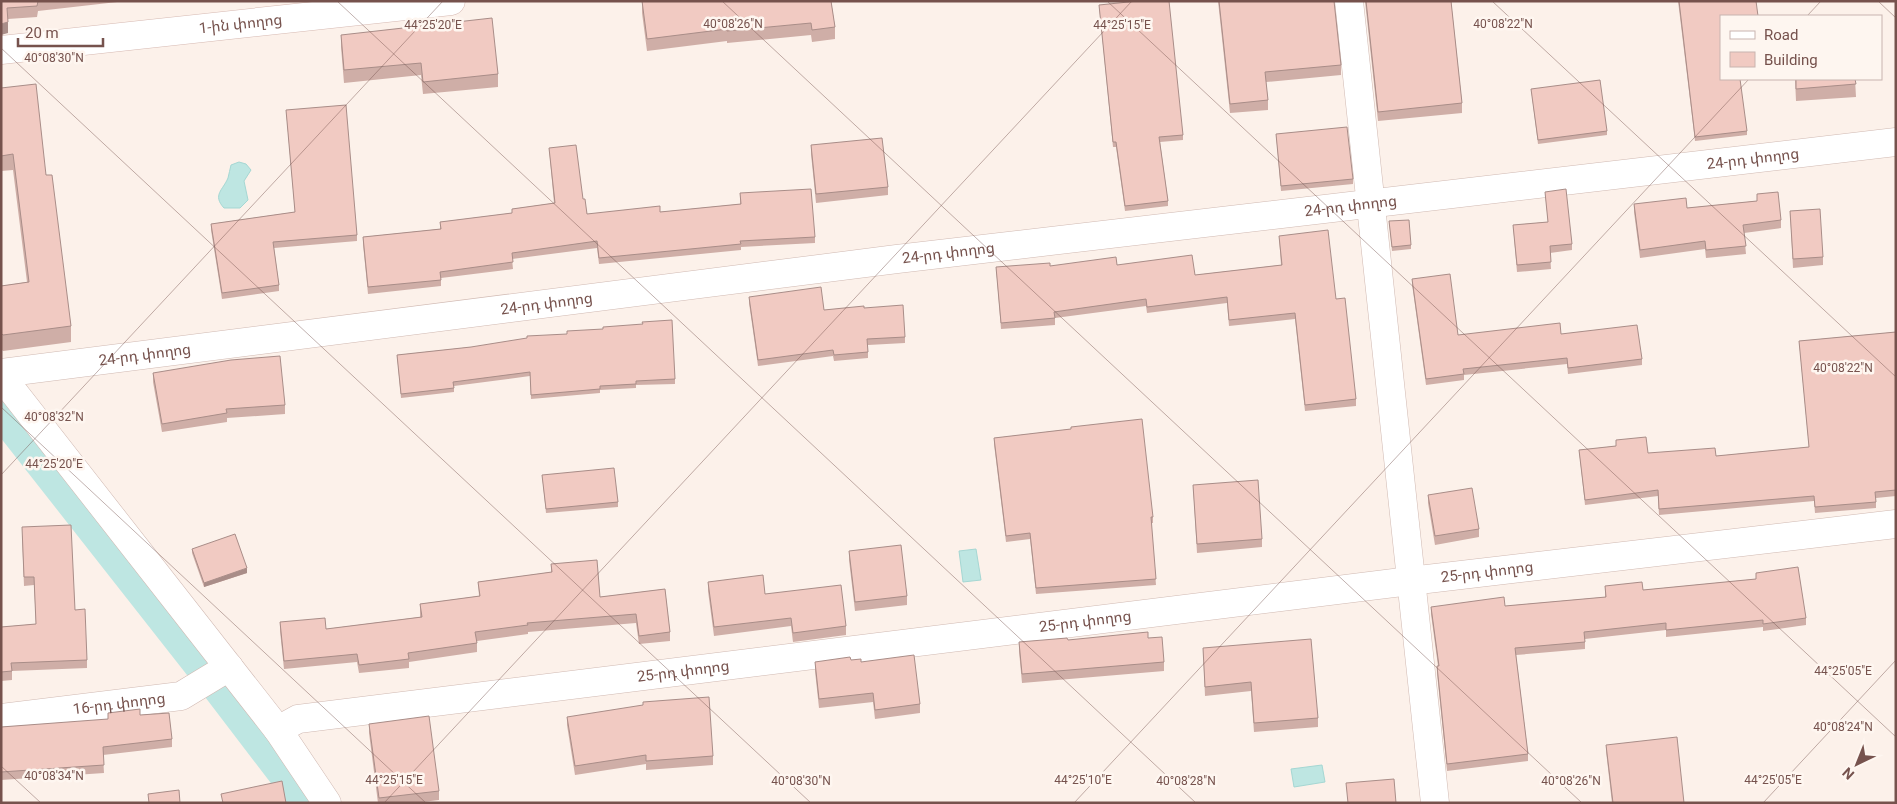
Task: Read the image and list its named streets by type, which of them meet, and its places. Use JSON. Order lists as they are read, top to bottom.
{
  "streets": {
    "street": [
      "1-ին փողոց",
      "24-րդ փողոց",
      "25-րդ փողոց",
      "16-րդ փողոց"
    ]
  },
  "legend": ["Road", "Building"],
  "scale_bar": "20 m",
  "north": "bottom left",
  "coordinates": [
    "40°08'26\"N",
    "40°08'22\"N",
    "44°25'20\"E",
    "44°25'15\"E",
    "40°08'30\"N",
    "40°08'32\"N",
    "44°25'05\"E",
    "40°08'24\"N",
    "40°08'34\"N",
    "44°25'10\"E",
    "40°08'28\"N"
  ]
}
